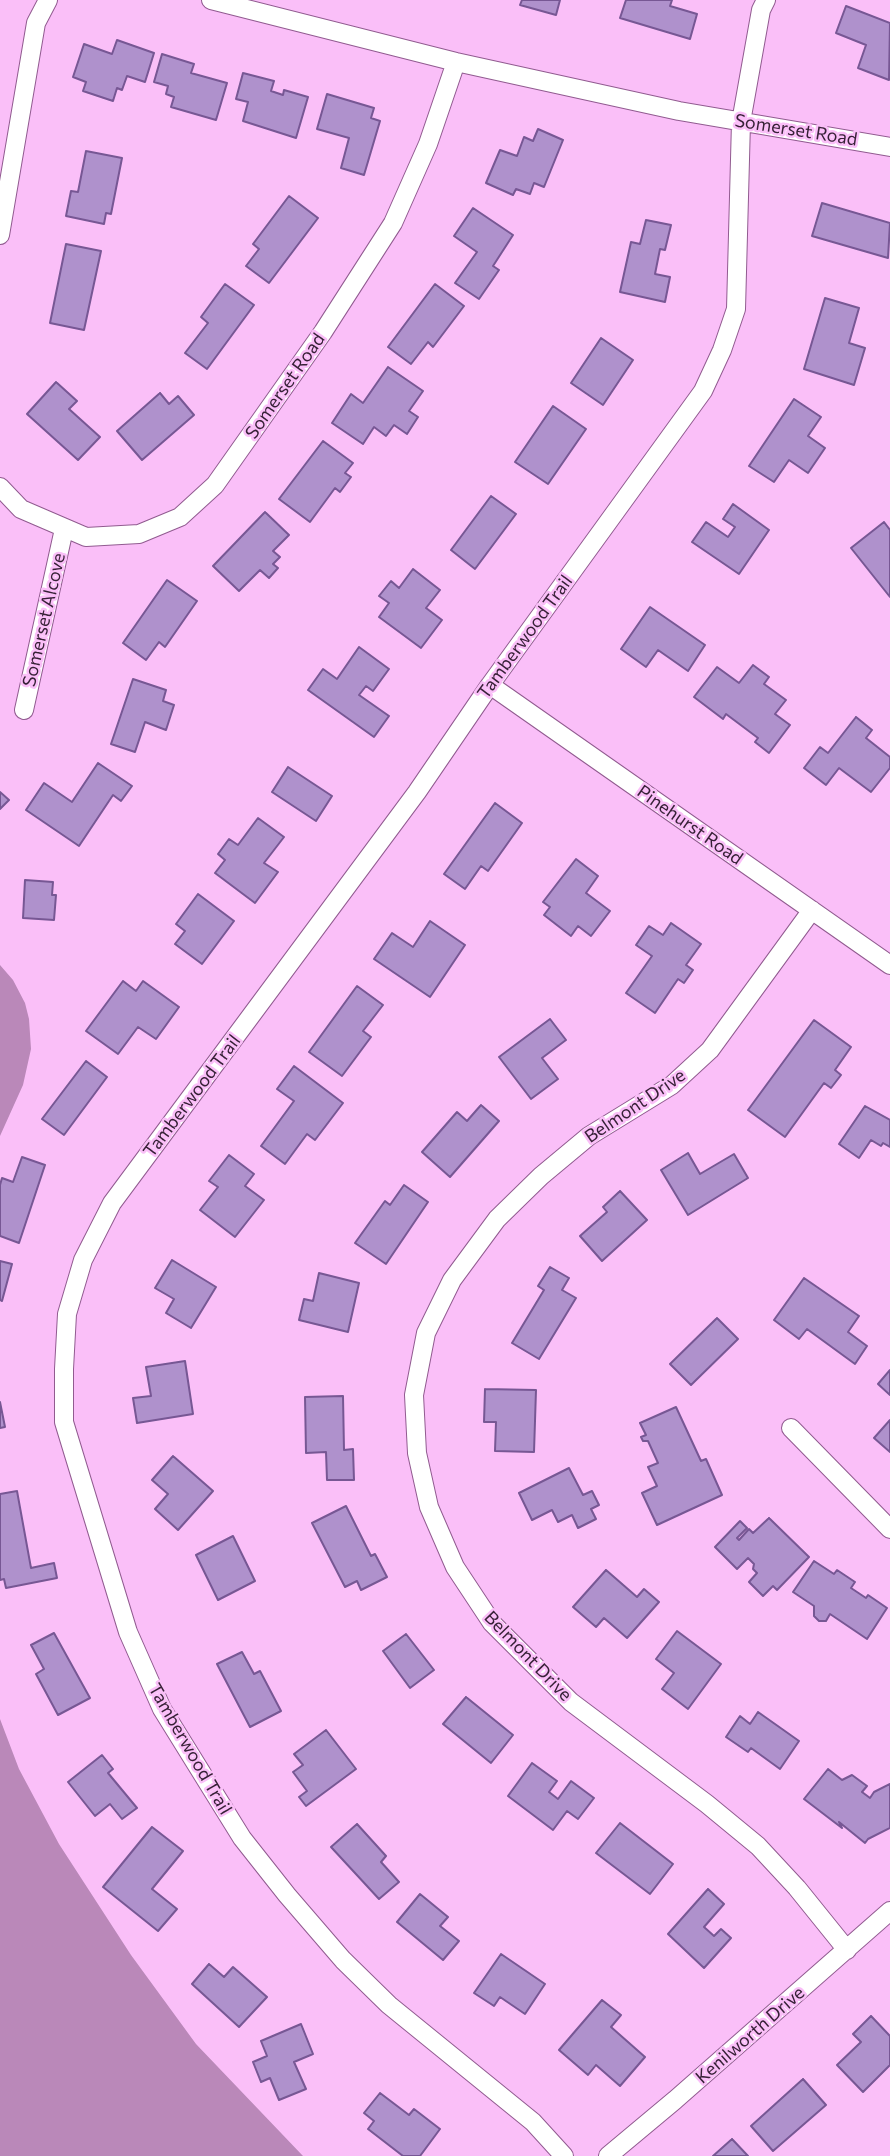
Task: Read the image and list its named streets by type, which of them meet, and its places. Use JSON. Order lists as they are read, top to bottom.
{
  "streets": {
    "street": [
      "Somerset Road",
      "Somerset Alcove",
      "Tamberwood Trail",
      "Pinehurst Road",
      "Belmont Drive",
      "Kenilworth Drive"
    ]
  },
  "crossings": [
    ["Somerset Road", "Somerset Alcove"],
    ["Somerset Road", "Tamberwood Trail"],
    ["Tamberwood Trail", "Pinehurst Road"],
    ["Pinehurst Road", "Belmont Drive"],
    ["Belmont Drive", "Kenilworth Drive"]
  ]
}
